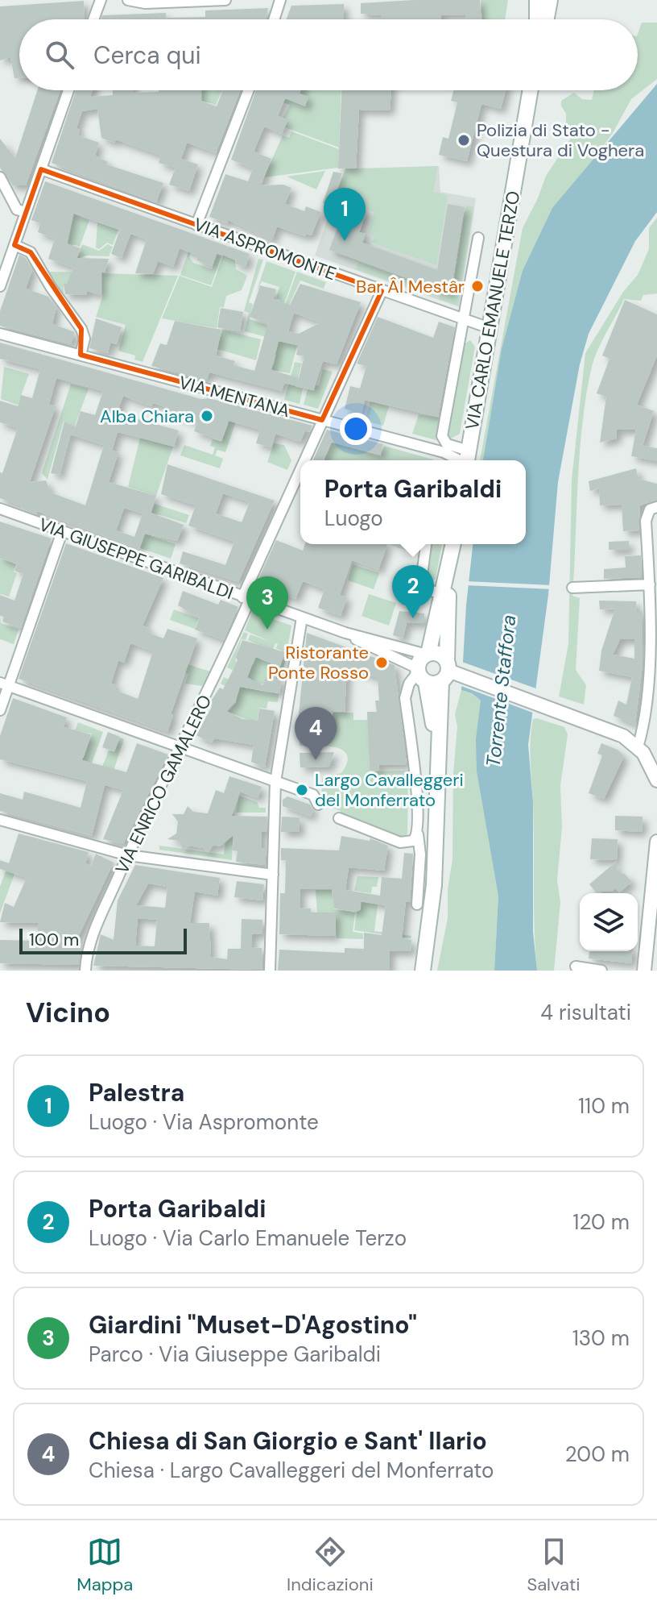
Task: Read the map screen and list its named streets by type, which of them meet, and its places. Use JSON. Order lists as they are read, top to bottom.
{
  "streets": {
    "main road": ["VIA CARLO EMANUELE TERZO"],
    "street": [
      "VIA ASPROMONTE",
      "VIA MENTANA",
      "VIA GIUSEPPE GARIBALDI",
      "VIA ENRICO GAMALERO"
    ]
  },
  "crossings": [
    ["VIA ASPROMONTE", "VIA CARLO EMANUELE TERZO"],
    ["VIA ASPROMONTE", "VIA ENRICO GAMALERO"],
    ["VIA CARLO EMANUELE TERZO", "VIA MENTANA"],
    ["VIA MENTANA", "VIA ENRICO GAMALERO"],
    ["VIA GIUSEPPE GARIBALDI", "VIA ENRICO GAMALERO"]
  ],
  "water": ["Torrente Staffora"],
  "places": [
    "Polizia di Stato - Questura di Voghera",
    "Bar Âl Mestâr",
    "Alba Chiara",
    "Ristorante Ponte Rosso",
    "Largo Cavalleggeri del Monferrato"
  ],
  "scale_bar": "100 m",
  "page": {
    "search": "Cerca qui",
    "pins": [
      "1",
      "2",
      "3",
      "4"
    ],
    "popup": ["Porta Garibaldi", "Luogo"],
    "scale": "100 m",
    "heading": ["Vicino", "4 risultati"],
    "list": [
      {
        "mark": "1",
        "name": "Palestra",
        "note": "Luogo · Via Aspromonte",
        "value": "110 m"
      },
      {
        "mark": "2",
        "name": "Porta Garibaldi",
        "note": "Luogo · Via Carlo Emanuele Terzo",
        "value": "120 m"
      },
      {
        "mark": "3",
        "name": "Giardini \"Muset-D'Agostino\"",
        "note": "Parco · Via Giuseppe Garibaldi",
        "value": "130 m"
      },
      {
        "mark": "4",
        "name": "Chiesa di San Giorgio e Sant' Ilario",
        "note": "Chiesa · Largo Cavalleggeri del Monferrato",
        "value": "200 m"
      }
    ],
    "nav": ["Mappa", "Indicazioni", "Salvati"]
  }
}
